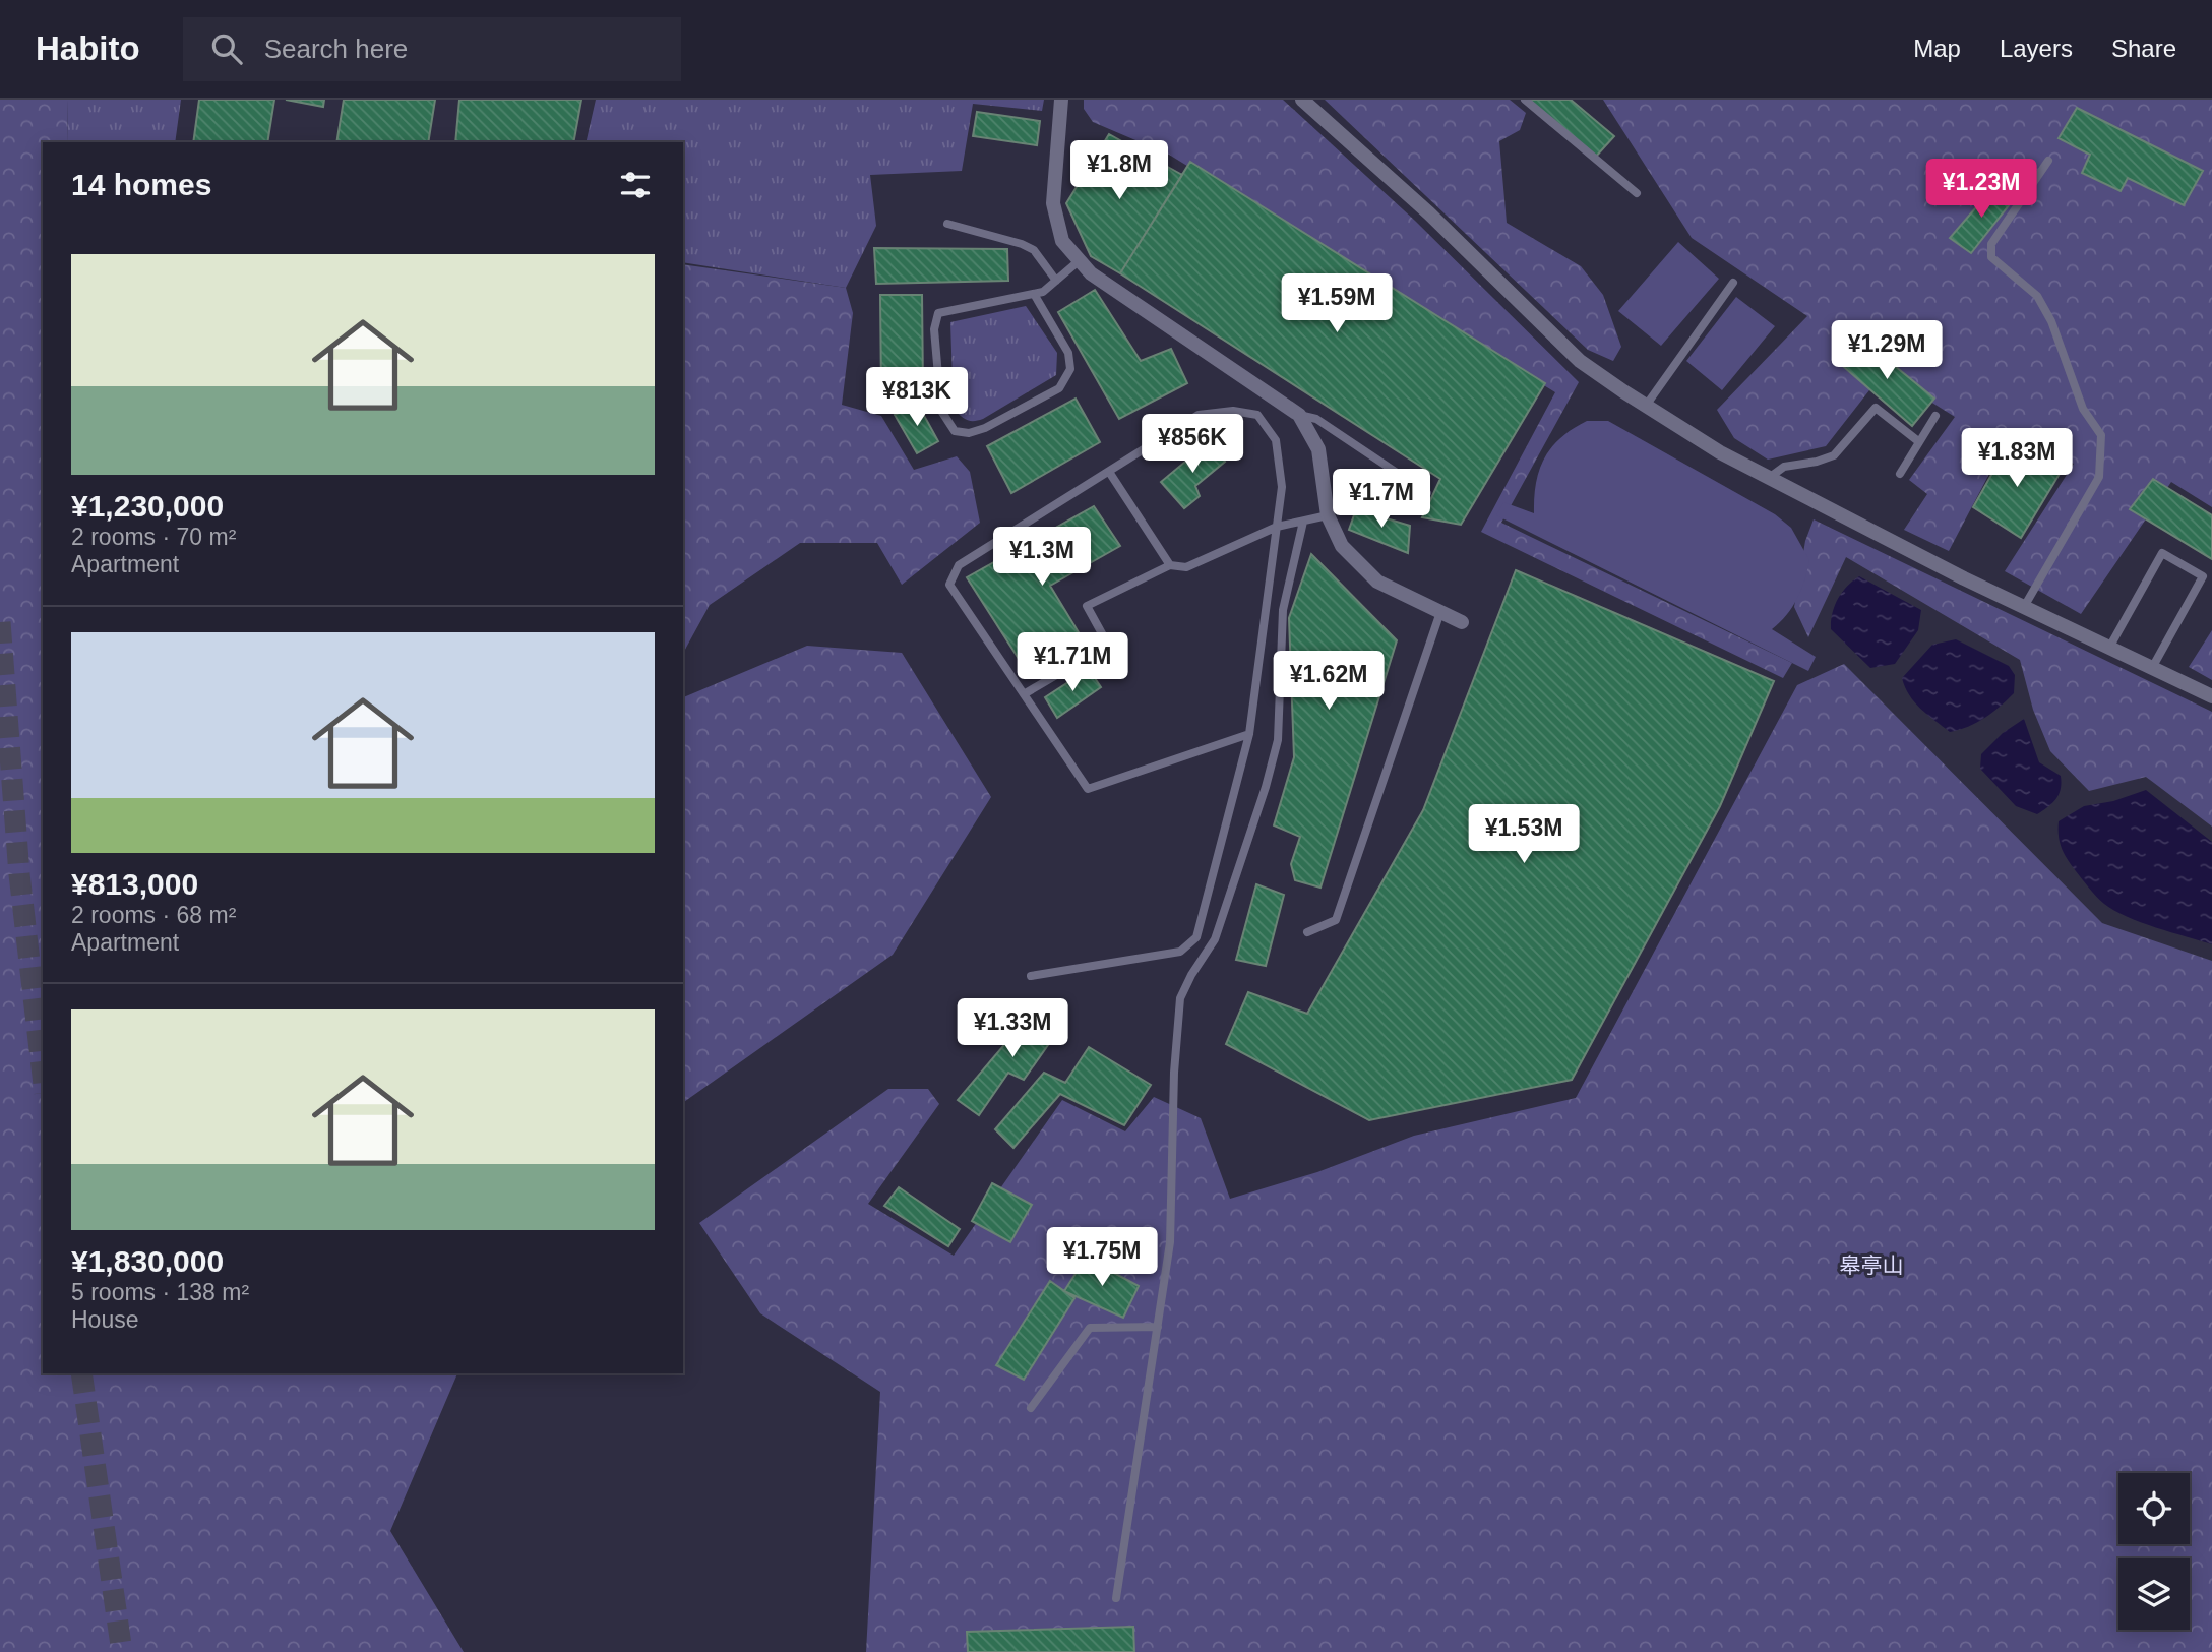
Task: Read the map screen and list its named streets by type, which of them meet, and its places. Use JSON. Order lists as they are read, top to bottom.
{
  "parks": ["皋亭山"],
  "page": {
    "header": "Habito",
    "search": "Search here",
    "nav": ["Map", "Layers", "Share"],
    "price": [
      "¥1.8M",
      "¥1.23M",
      "¥1.59M",
      "¥1.29M",
      "¥813K",
      "¥856K",
      "¥1.83M",
      "¥1.7M",
      "¥1.3M",
      "¥1.71M",
      "¥1.62M",
      "¥1.53M",
      "¥1.33M",
      "¥1.75M"
    ],
    "heading": "14 homes",
    "list": [
      {
        "name": "¥1,230,000",
        "note": "2 rooms · 70 m² · Apartment"
      },
      {
        "name": "¥813,000",
        "note": "2 rooms · 68 m² · Apartment"
      },
      {
        "name": "¥1,830,000",
        "note": "5 rooms · 138 m² · House"
      }
    ]
  }
}
